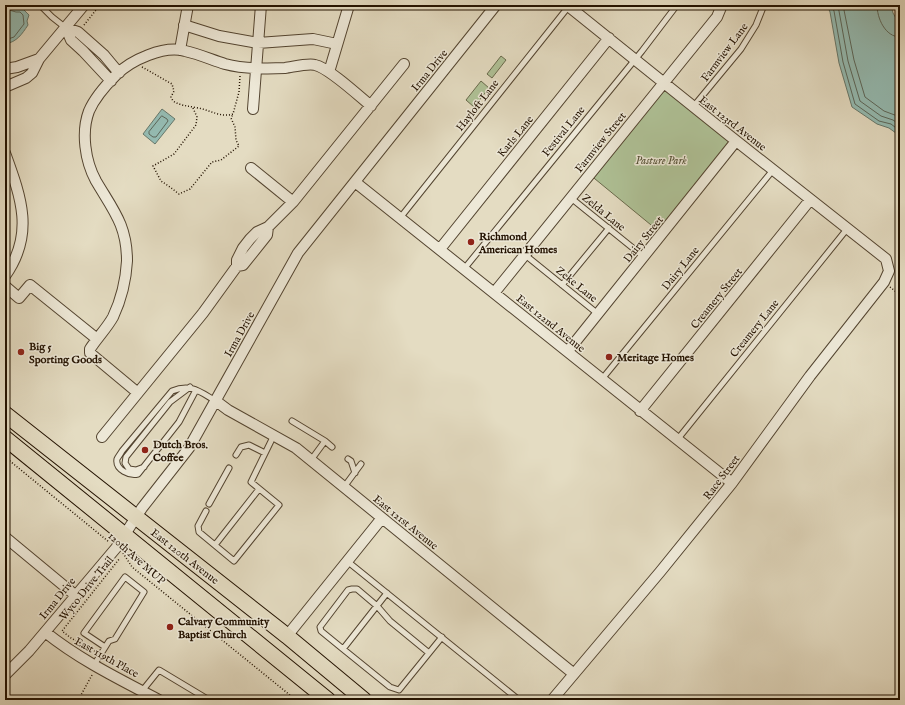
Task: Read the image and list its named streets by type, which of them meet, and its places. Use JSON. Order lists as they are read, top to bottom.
{
  "streets": {
    "main road": ["East 120th Avenue"],
    "street": [
      "Irma Drive",
      "East 123rd Avenue",
      "Karls Lane",
      "Farmview Street",
      "Dairy Street",
      "Creamery Street",
      "East 122nd Avenue",
      "Race Street",
      "East 121st Avenue",
      "East 119th Place"
    ],
    "lane": [
      "Farmview Lane",
      "Hayloft Lane",
      "Festival Lane",
      "Zelda Lane",
      "Dairy Lane",
      "Zeke Lane",
      "Creamery Lane"
    ],
    "path": ["120th Ave MUP", "Wyco Drive Trail"]
  },
  "crossings": [
    ["Farmview Lane", "East 123rd Avenue"],
    ["Irma Drive", "East 122nd Avenue"],
    ["Irma Drive", "East 121st Avenue"],
    ["Irma Drive", "East 120th Avenue"],
    ["Irma Drive", "120th Ave MUP"],
    ["Irma Drive", "Wyco Drive Trail"],
    ["Irma Drive", "East 119th Place"],
    ["Hayloft Lane", "East 123rd Avenue"],
    ["Hayloft Lane", "East 122nd Avenue"],
    ["East 123rd Avenue", "Festival Lane"],
    ["East 123rd Avenue", "Karls Lane"],
    ["East 123rd Avenue", "Farmview Street"],
    ["East 123rd Avenue", "Dairy Street"],
    ["East 123rd Avenue", "Dairy Lane"],
    ["East 123rd Avenue", "Creamery Street"],
    ["East 123rd Avenue", "Creamery Lane"],
    ["East 123rd Avenue", "Race Street"],
    ["Festival Lane", "East 122nd Avenue"],
    ["Karls Lane", "East 122nd Avenue"],
    ["Farmview Street", "Zelda Lane"],
    ["Farmview Street", "Zeke Lane"],
    ["Farmview Street", "East 122nd Avenue"],
    ["Zelda Lane", "Dairy Street"],
    ["Dairy Street", "Zeke Lane"],
    ["Dairy Street", "East 122nd Avenue"],
    ["Dairy Lane", "East 122nd Avenue"],
    ["Creamery Street", "East 122nd Avenue"],
    ["East 122nd Avenue", "Creamery Lane"],
    ["East 122nd Avenue", "Race Street"],
    ["Race Street", "East 121st Avenue"],
    ["120th Ave MUP", "Wyco Drive Trail"]
  ],
  "parks": ["Pasture Park"],
  "places": [
    "Richmond American Homes",
    "Big 5 Sporting Goods",
    "Meritage Homes",
    "Dutch Bros. Coffee",
    "Calvary Community Baptist Church"
  ]
}
